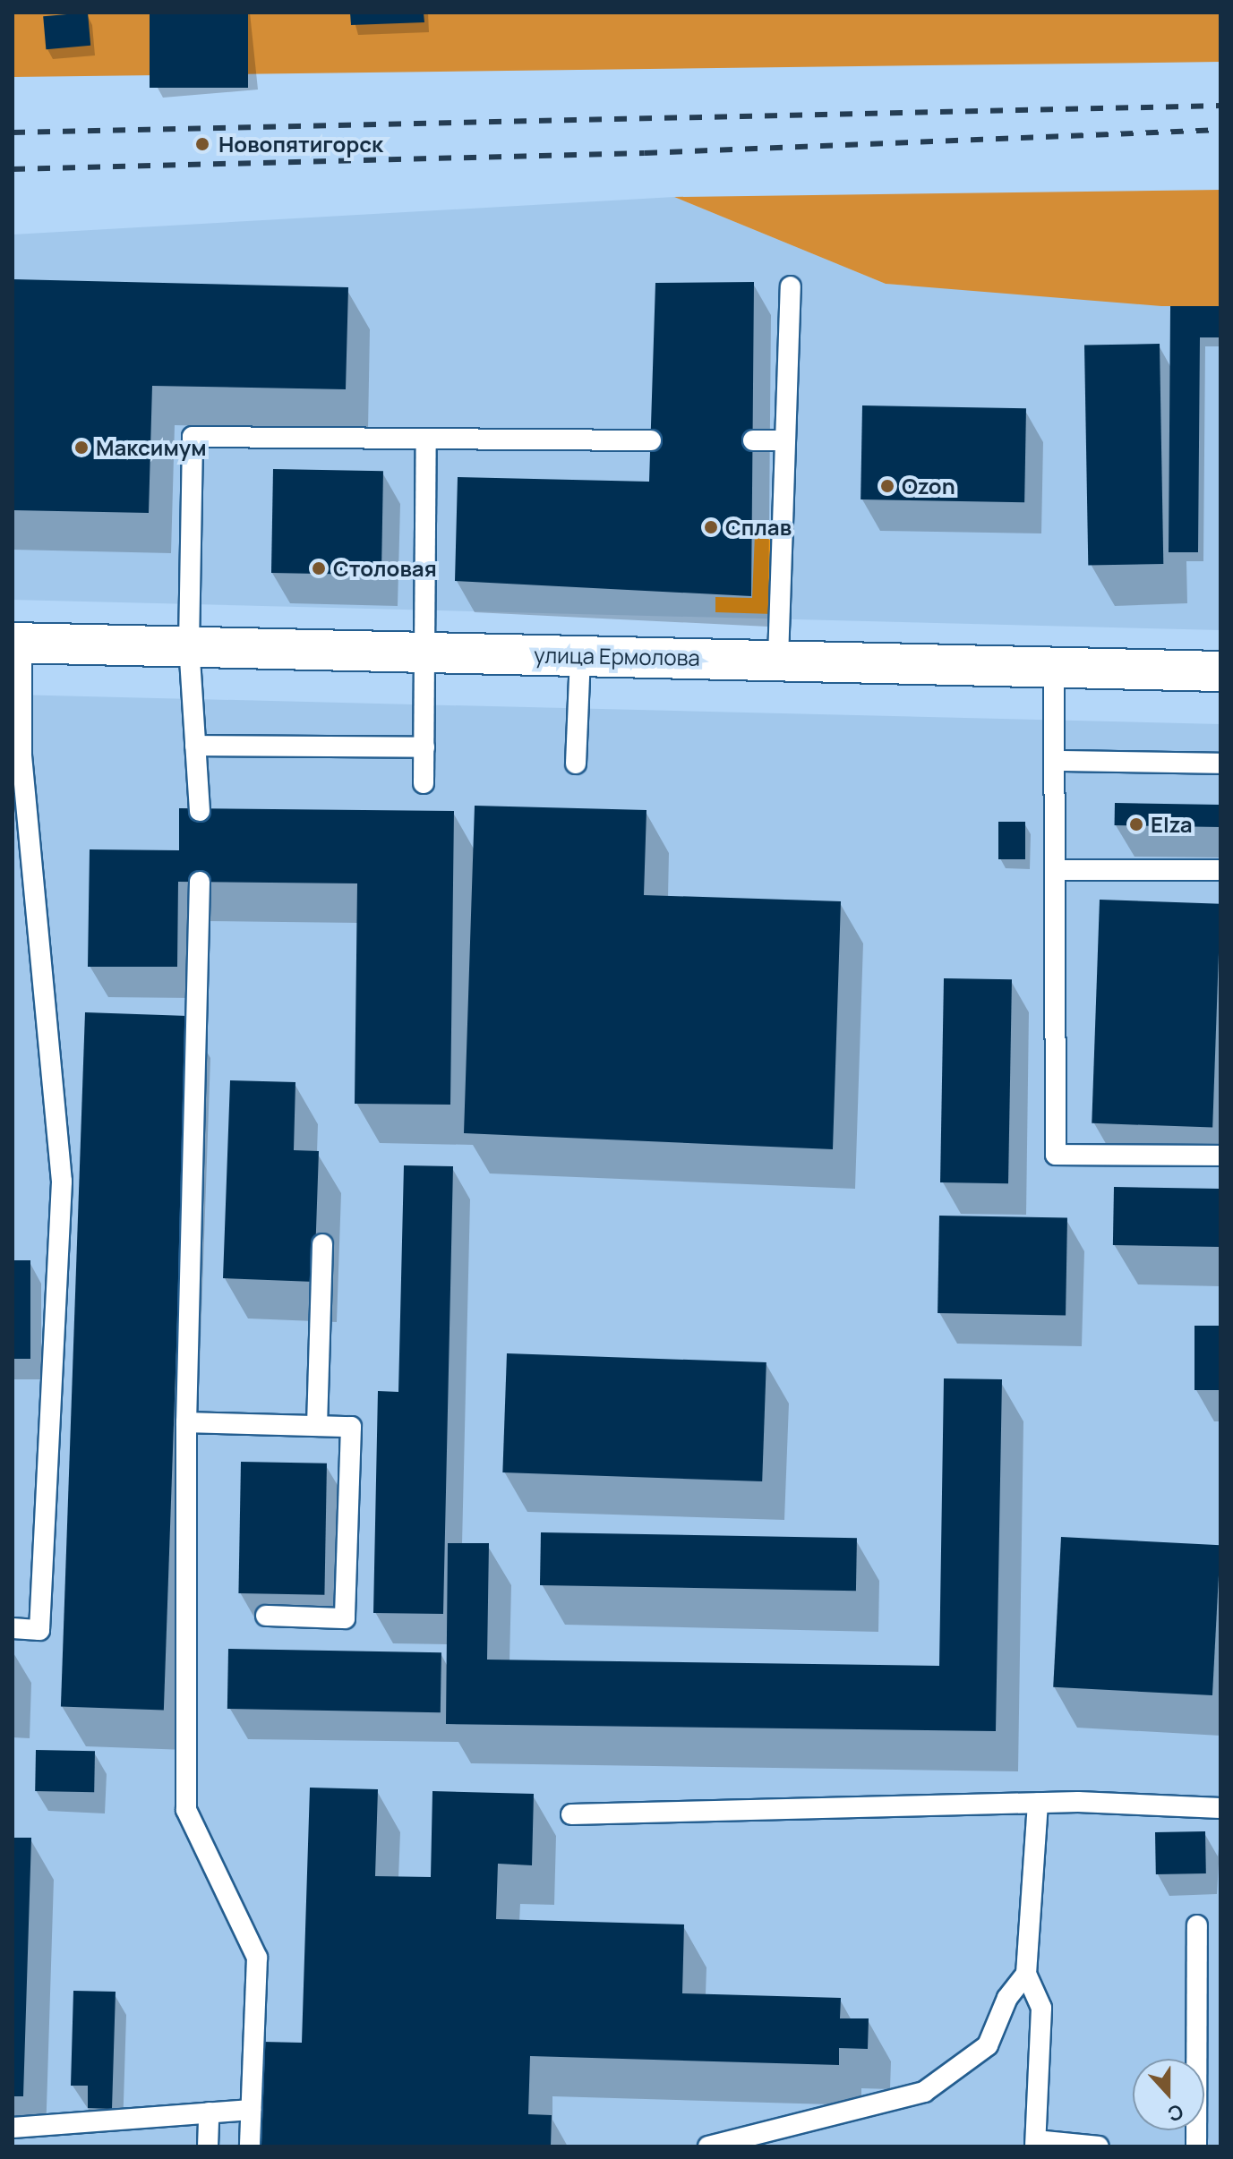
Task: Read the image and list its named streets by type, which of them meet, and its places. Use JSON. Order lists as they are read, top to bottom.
{
  "streets": {
    "main road": ["улица Ермолова"]
  },
  "places": [
    "Новопятигорск",
    "Максимум",
    "Ozon",
    "Сплав",
    "Столовая",
    "Elza"
  ],
  "north": "bottom"
}
